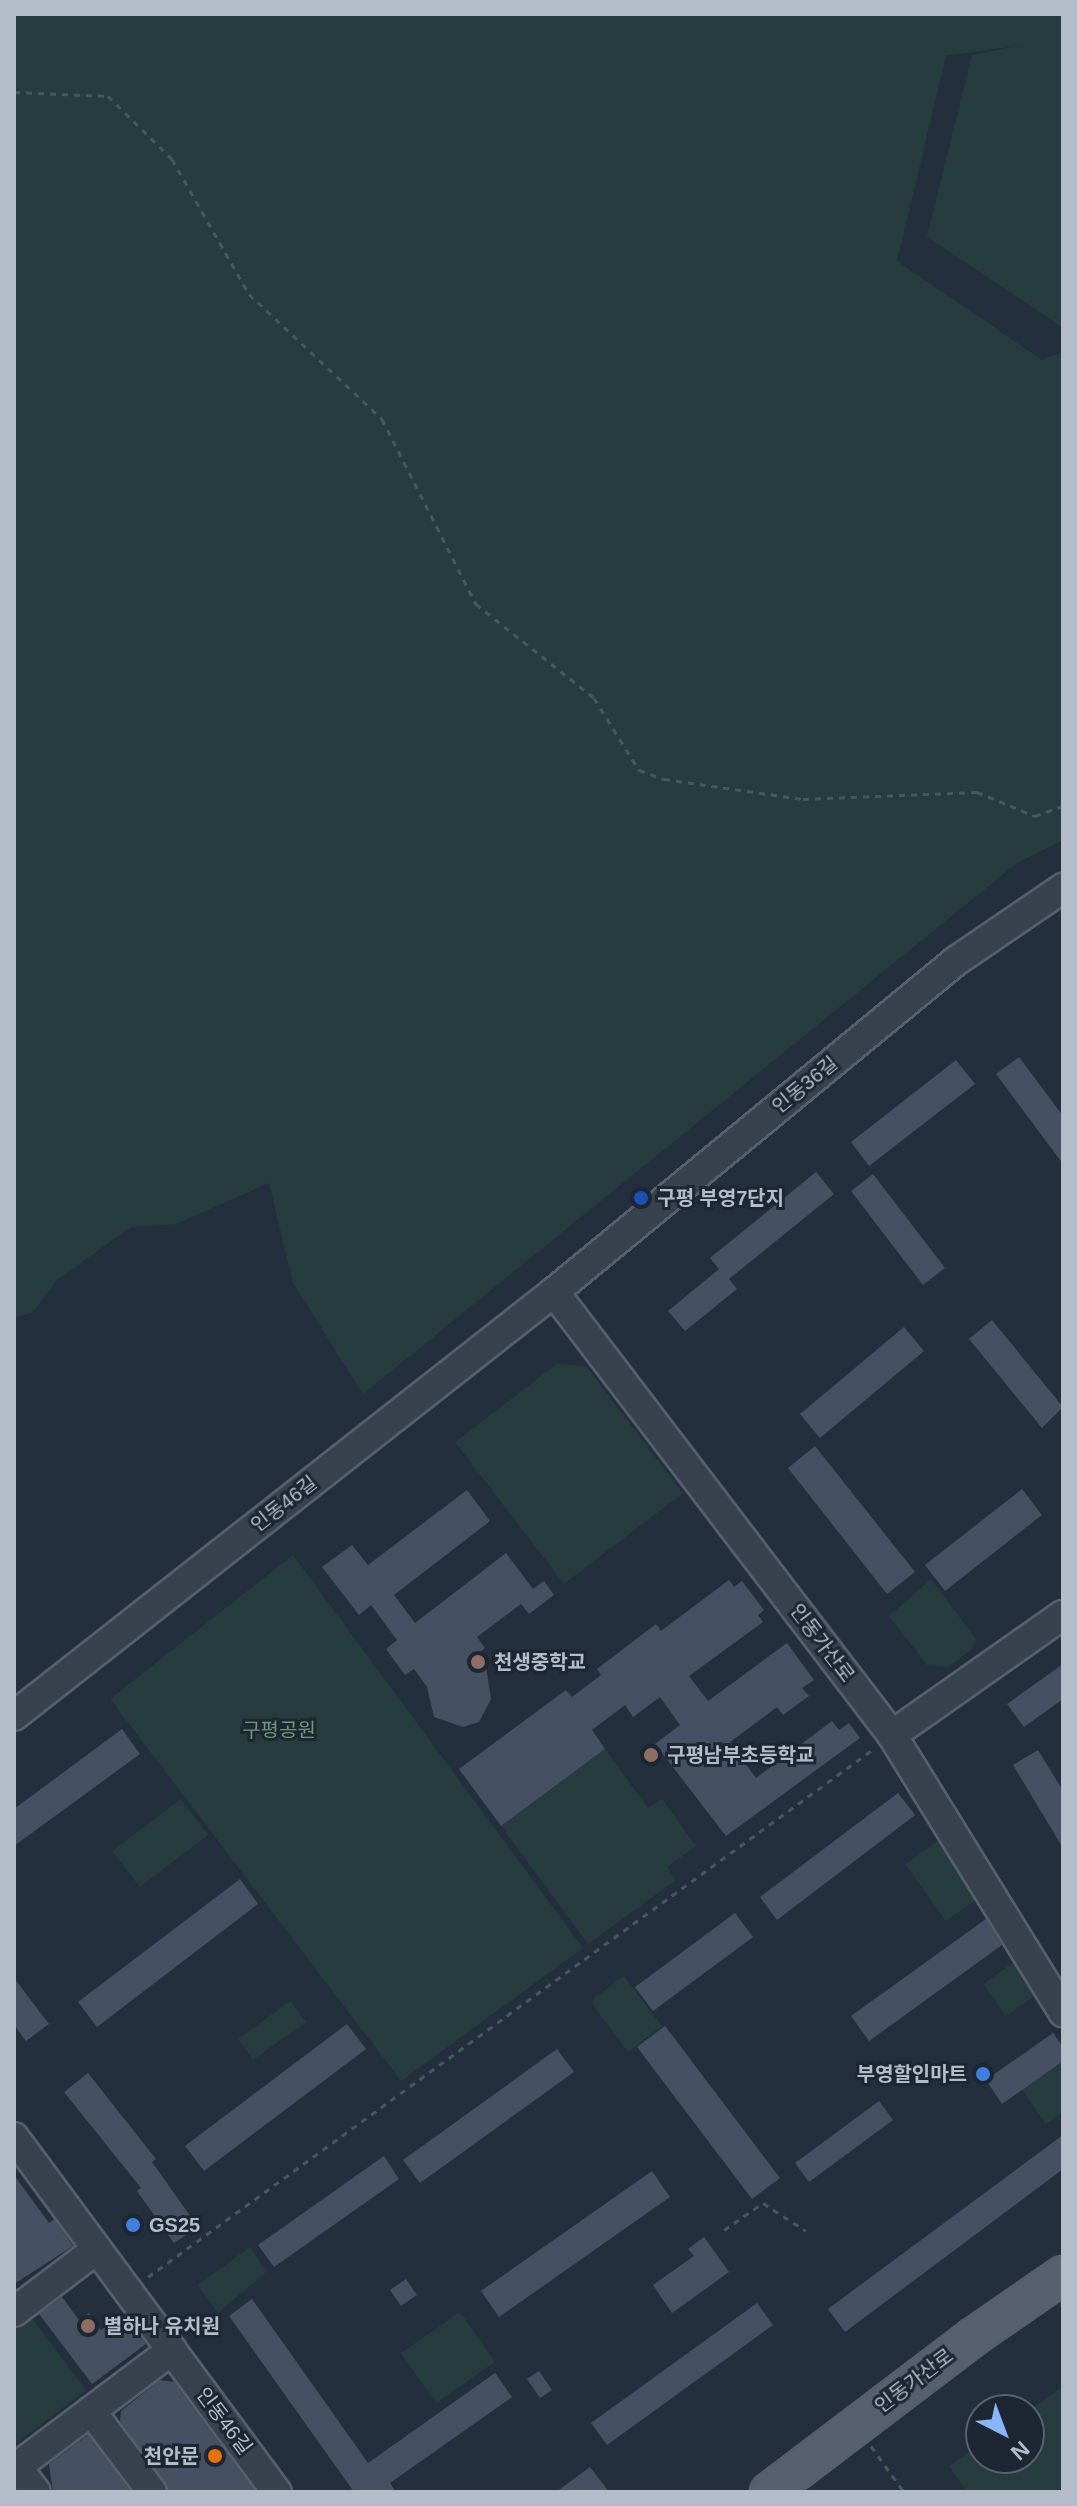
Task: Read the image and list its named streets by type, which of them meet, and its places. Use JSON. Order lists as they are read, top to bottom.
{
  "streets": {
    "main road": ["인동가산로"],
    "street": ["인동36길", "인동46길"]
  },
  "crossings": [
    ["인동36길", "인동46길"],
    ["인동36길", "인동가산로"],
    ["인동46길", "인동가산로"]
  ],
  "parks": ["구평공원"],
  "places": [
    "구평 부영7단지",
    "천생중학교",
    "구평남부초등학교",
    "부영할인마트",
    "GS25",
    "별하나 유치원",
    "천안문"
  ],
  "north": "bottom right"
}
